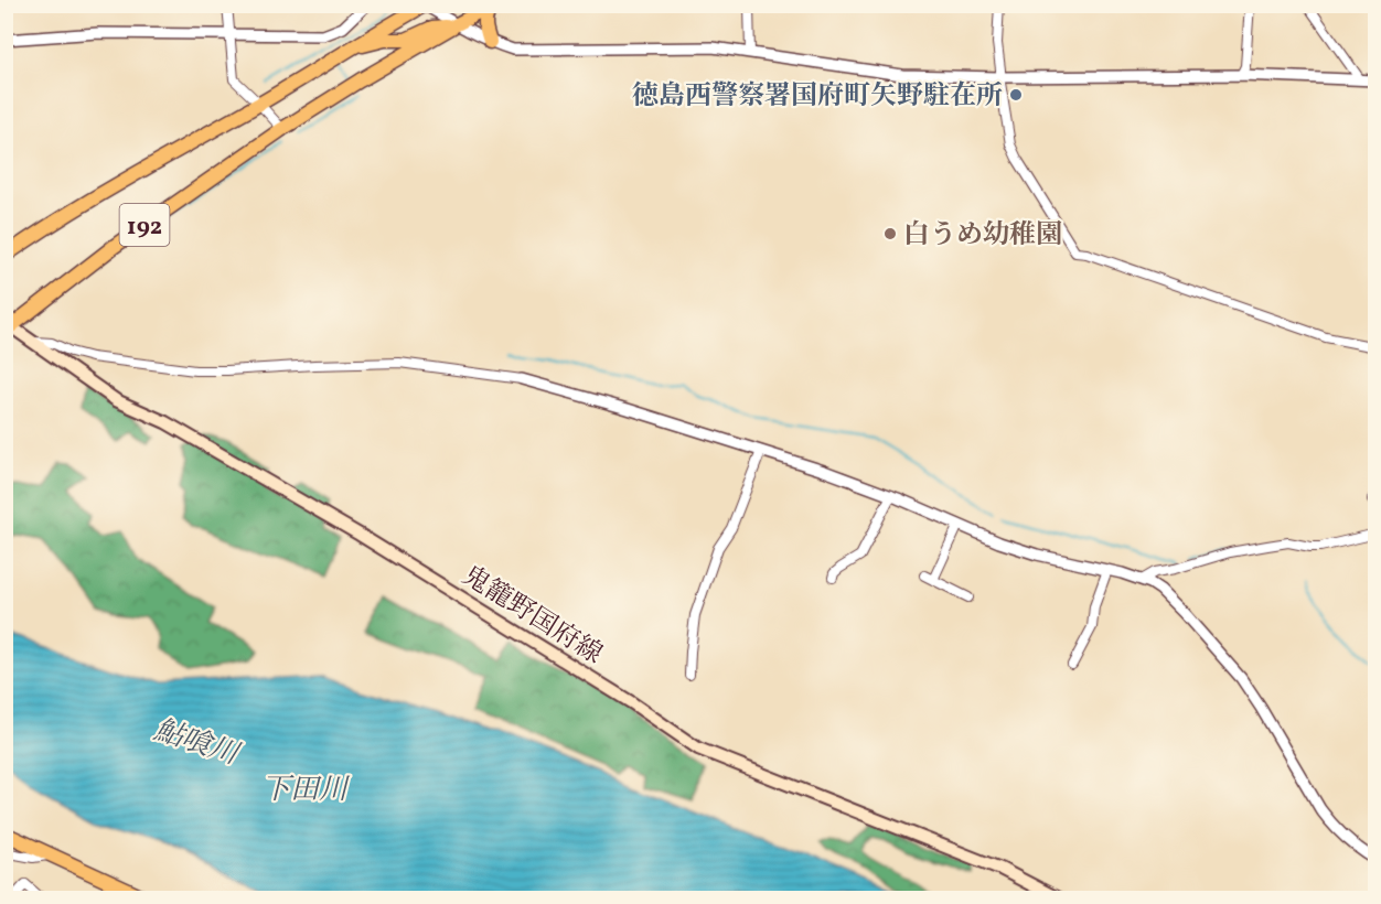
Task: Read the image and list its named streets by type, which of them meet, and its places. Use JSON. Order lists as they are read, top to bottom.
{
  "streets": {
    "main road": ["192", "鬼籠野国府線"]
  },
  "crossings": [
    ["192", "鬼籠野国府線"]
  ],
  "water": ["鮎喰川", "下田川"],
  "places": ["徳島西警察署国府町矢野駐在所", "白うめ幼稚園"]
}
